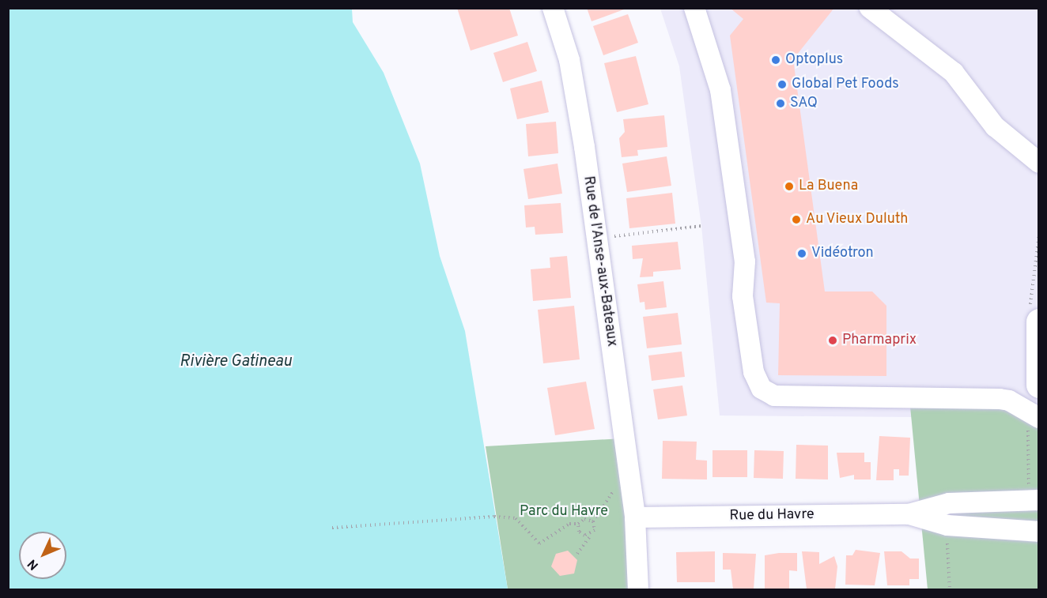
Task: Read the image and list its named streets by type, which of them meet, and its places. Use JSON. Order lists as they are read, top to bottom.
{
  "streets": {
    "street": ["Rue de l'Anse-aux-Bateaux", "Rue du Havre"]
  },
  "crossings": [
    ["Rue de l'Anse-aux-Bateaux", "Rue du Havre"]
  ],
  "water": ["Rivière Gatineau"],
  "parks": ["Parc du Havre"],
  "places": [
    "Optoplus",
    "Global Pet Foods",
    "SAQ",
    "La Buena",
    "Au Vieux Duluth",
    "Vidéotron",
    "Pharmaprix"
  ],
  "north": "bottom left"
}
